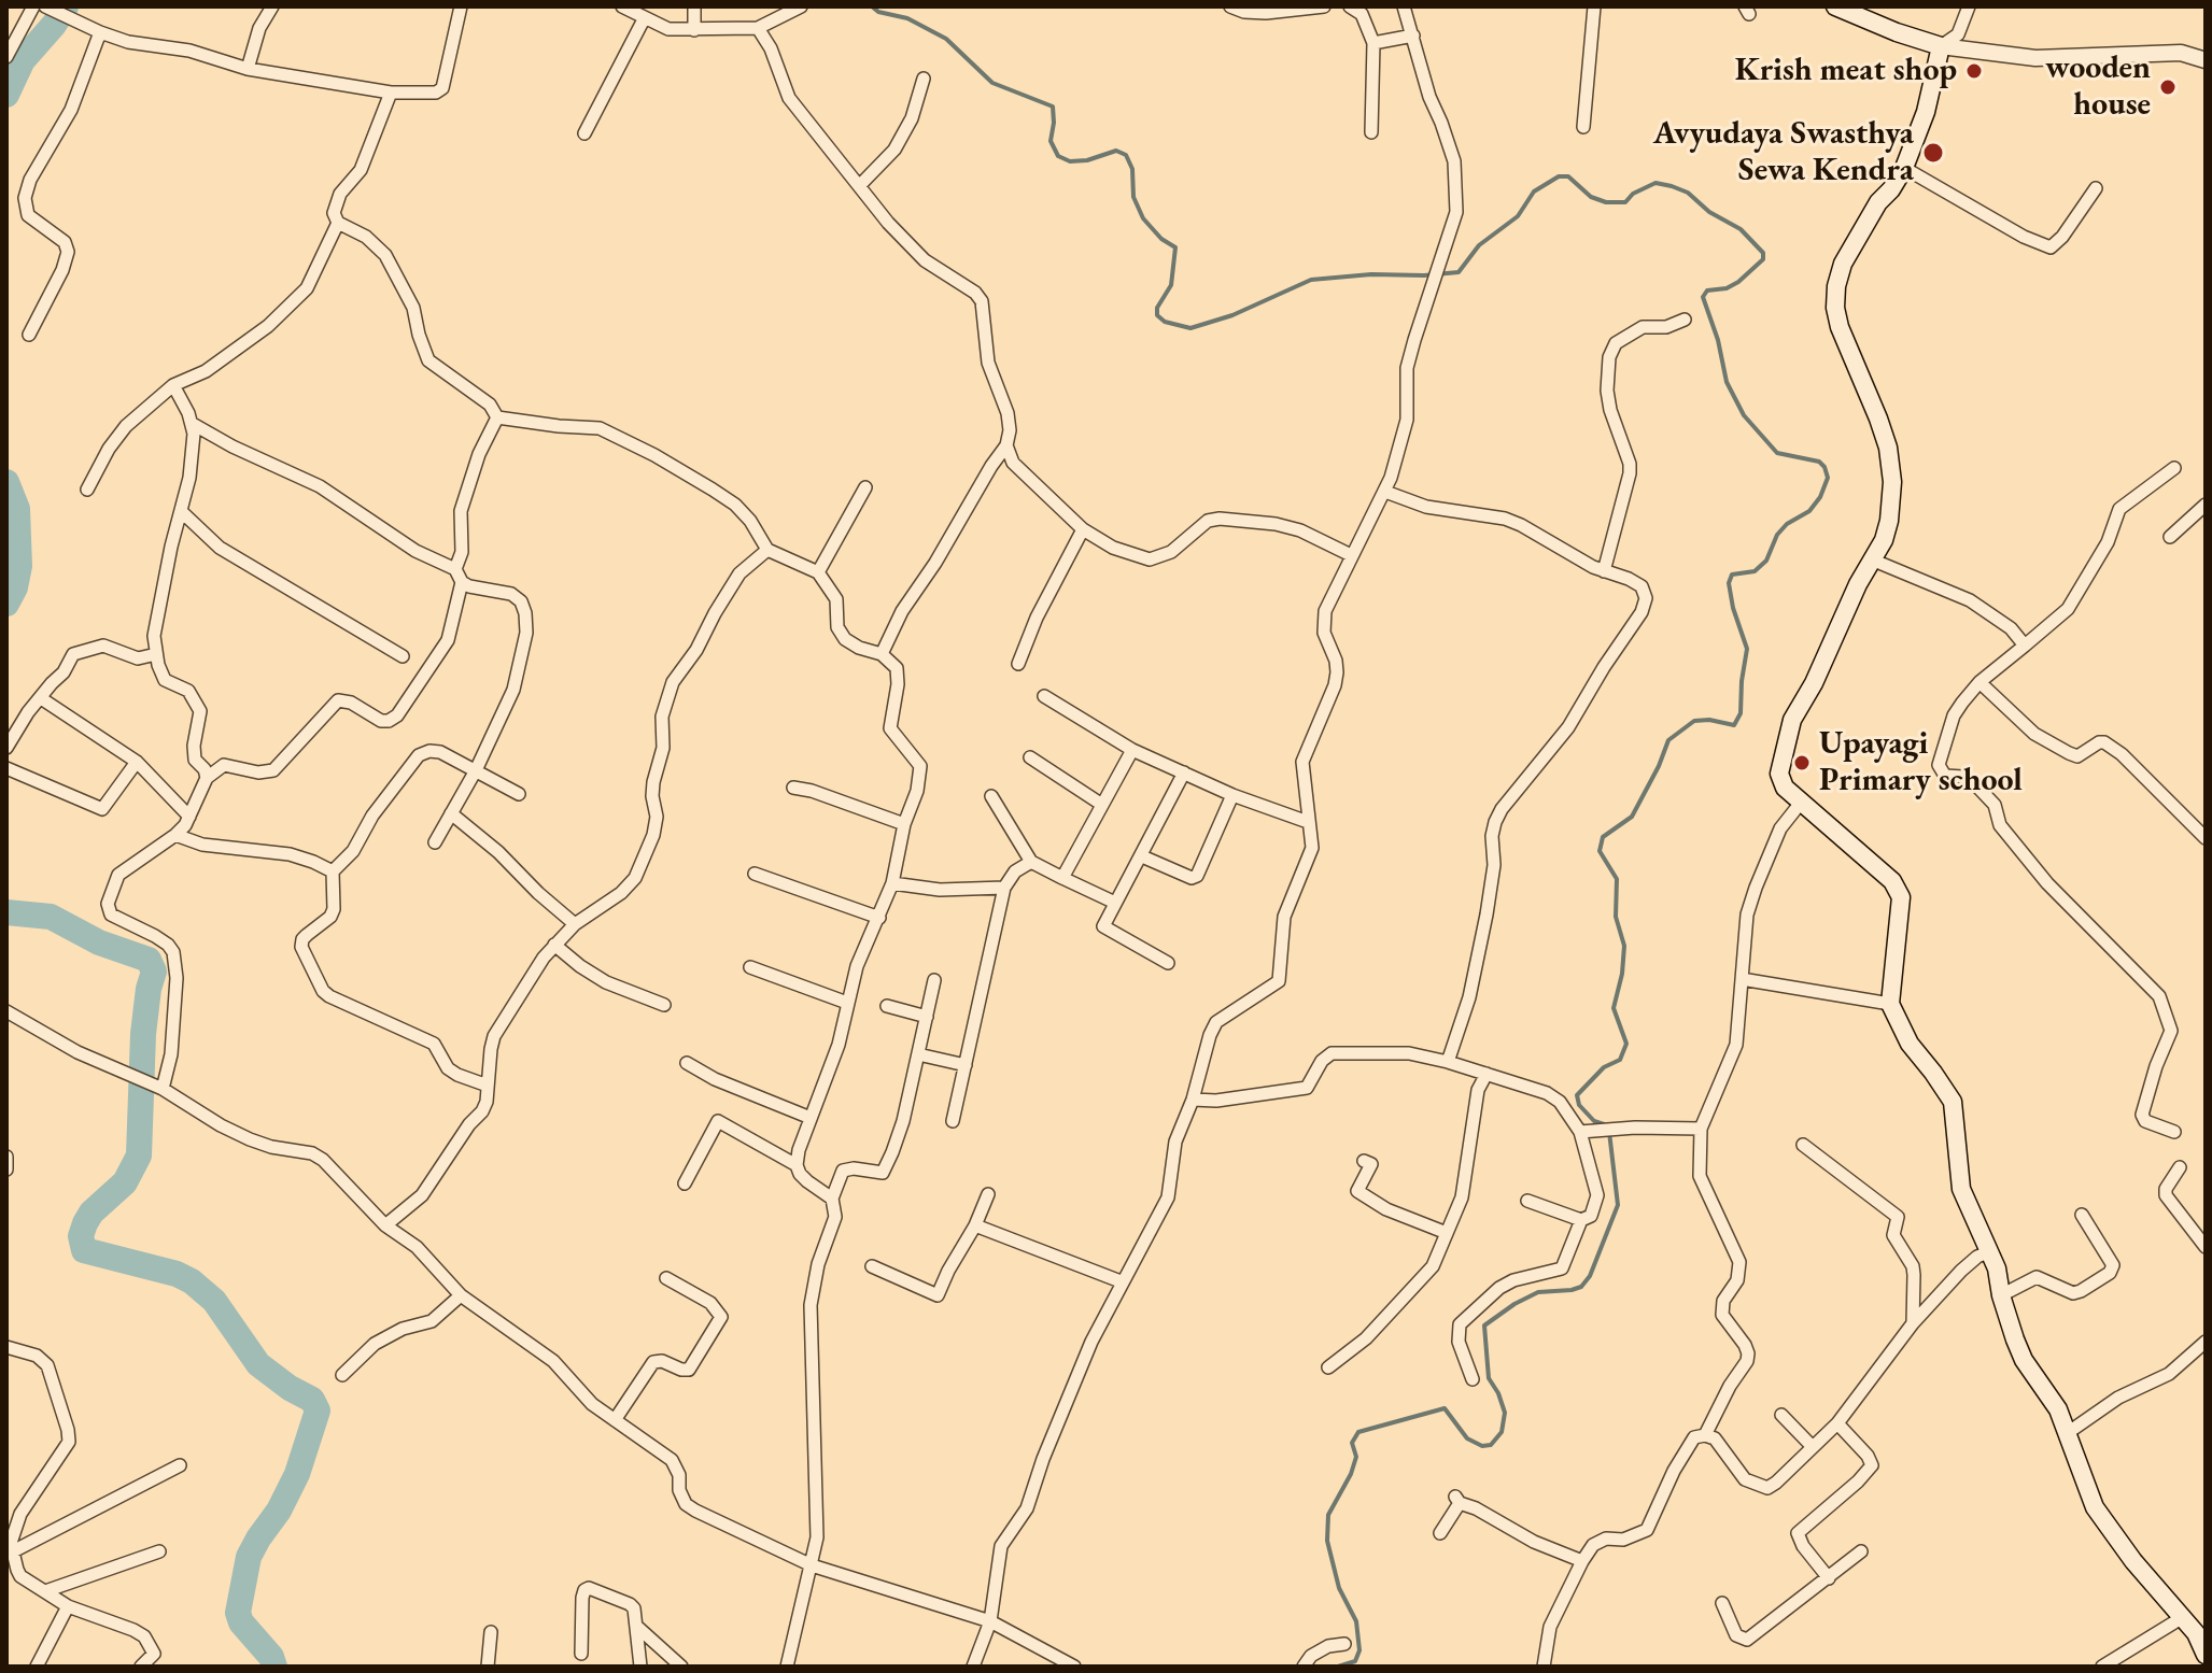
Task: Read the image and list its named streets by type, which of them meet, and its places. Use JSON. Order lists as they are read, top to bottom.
{
  "places": [
    "Krish meat shop",
    "wooden house",
    "Avyudaya Swasthya Sewa Kendra",
    "Upayagi Primary school"
  ]
}
